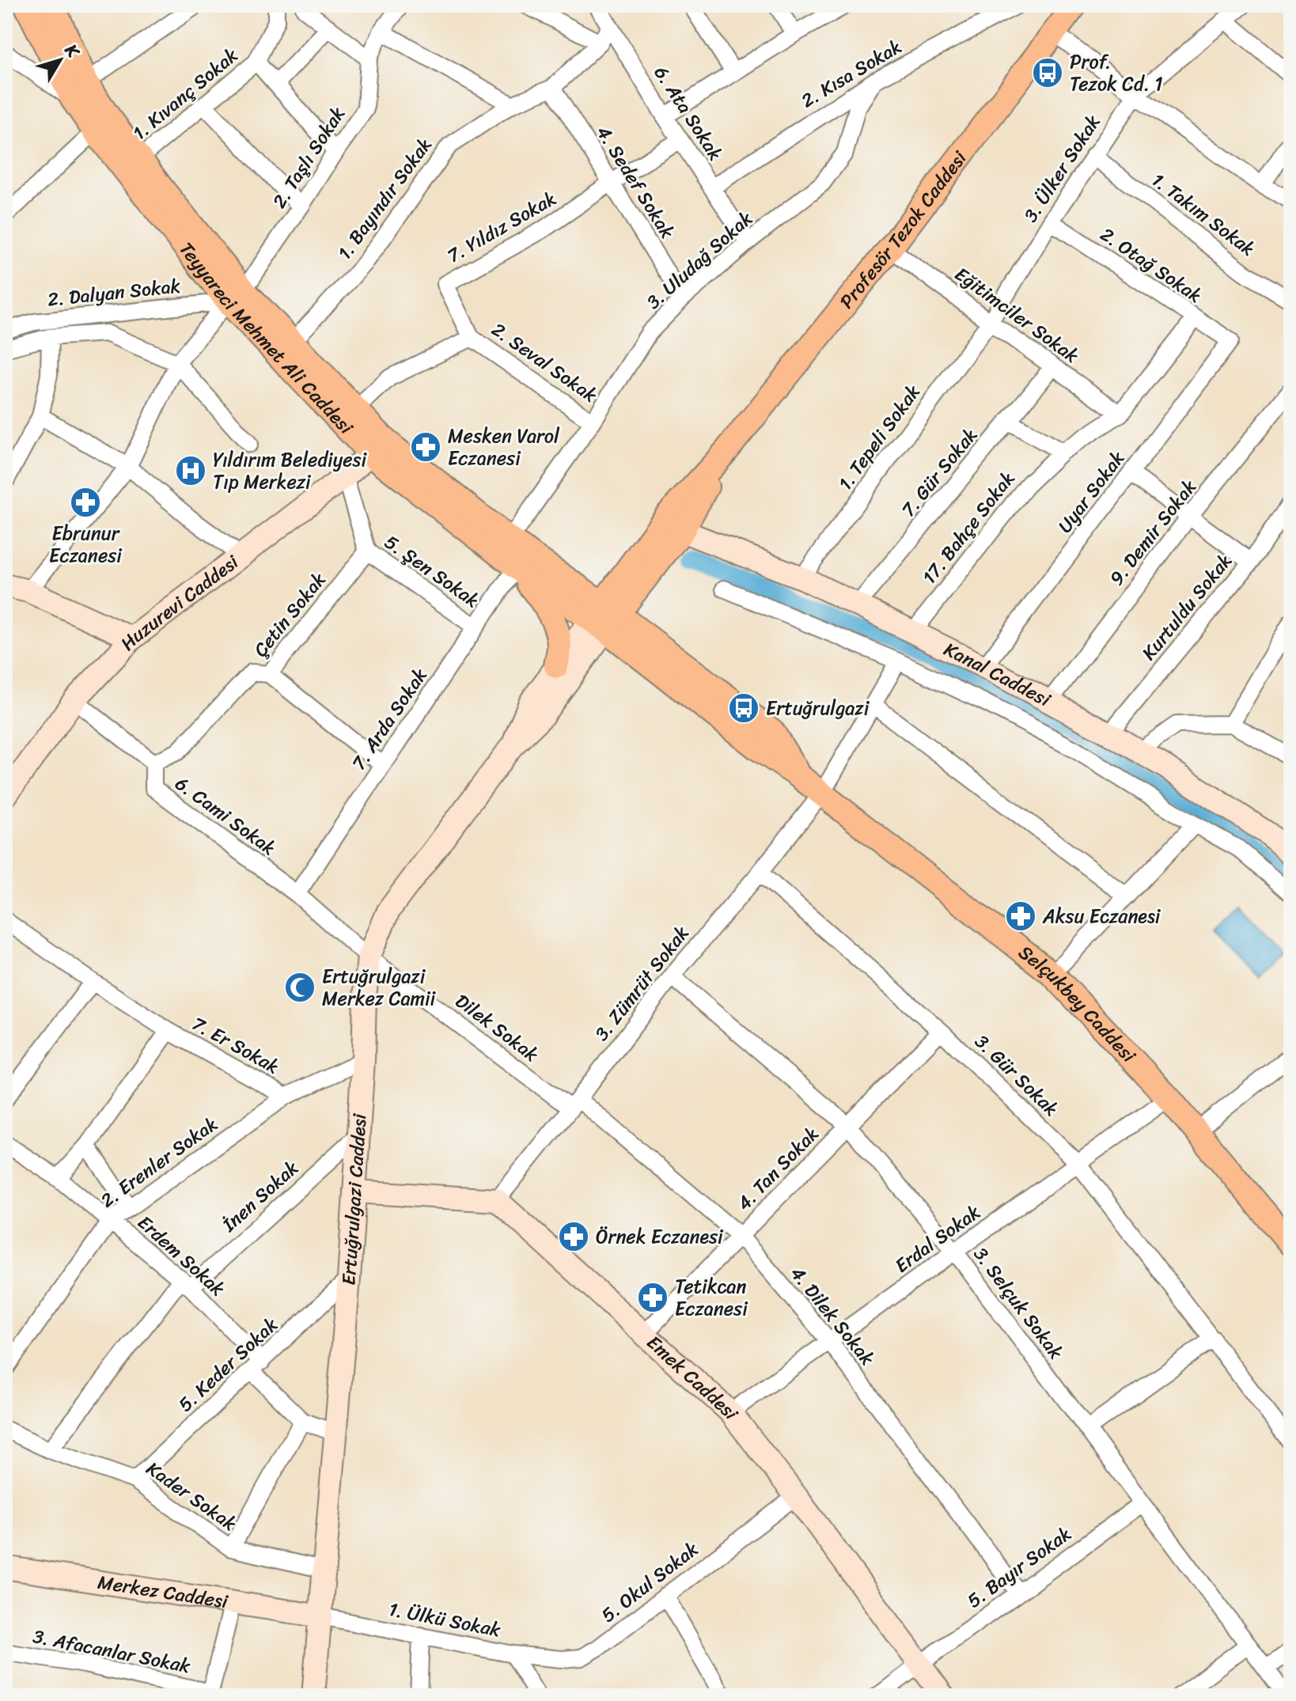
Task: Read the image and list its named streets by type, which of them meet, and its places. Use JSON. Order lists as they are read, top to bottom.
{
  "streets": {
    "main road": ["Profesör Tezok Caddesi", "Teyyareci Mehmet Ali Caddesi", "Selçukbey Caddesi"],
    "street": [
      "2. Kısa Sokak",
      "1. Kıvanç Sokak",
      "6. Ata Sokak",
      "2. Taşlı Sokak",
      "3. Ülker Sokak",
      "4. Sedef Sokak",
      "1. Bayındır Sokak",
      "1. Takım Sokak",
      "7. Yıldız Sokak",
      "3. Uludağ Sokak",
      "2. Otağ Sokak",
      "2. Dalyan Sokak",
      "Eğitimciler Sokak",
      "2. Seval Sokak",
      "1. Tepeli Sokak",
      "7. Gür Sokak",
      "Uyar Sokak",
      "17. Bahçe Sokak",
      "9. Demir Sokak",
      "5. Şen Sokak",
      "Huzurevi Caddesi",
      "Kurtuldu Sokak",
      "Çetin Sokak",
      "Kanal Caddesi",
      "7. Arda Sokak",
      "6. Cami Sokak",
      "3. Zümrüt Sokak",
      "Dilek Sokak",
      "7. Er Sokak",
      "3. Gür Sokak",
      "2. Erenler Sokak",
      "4. Tan Sokak",
      "İnen Sokak",
      "Ertuğrulgazi Caddesi",
      "Erdal Sokak",
      "Erdem Sokak",
      "3. Selçuk Sokak",
      "4. Dilek Sokak",
      "5. Keder Sokak",
      "Emek Caddesi",
      "Kader Sokak",
      "5. Bayır Sokak",
      "5. Okul Sokak",
      "Merkez Caddesi",
      "1. Ülkü Sokak",
      "3. Afacanlar Sokak"
    ]
  },
  "crossings": [
    ["2. Kısa Sokak", "6. Ata Sokak"],
    ["2. Kısa Sokak", "3. Uludağ Sokak"],
    ["1. Kıvanç Sokak", "Teyyareci Mehmet Ali Caddesi"],
    ["6. Ata Sokak", "1. Bayındır Sokak"],
    ["6. Ata Sokak", "7. Yıldız Sokak"],
    ["6. Ata Sokak", "3. Uludağ Sokak"],
    ["2. Taşlı Sokak", "2. Dalyan Sokak"],
    ["2. Taşlı Sokak", "Teyyareci Mehmet Ali Caddesi"],
    ["3. Ülker Sokak", "1. Takım Sokak"],
    ["3. Ülker Sokak", "2. Otağ Sokak"],
    ["3. Ülker Sokak", "Eğitimciler Sokak"],
    ["3. Ülker Sokak", "1. Tepeli Sokak"],
    ["4. Sedef Sokak", "1. Bayındır Sokak"],
    ["4. Sedef Sokak", "7. Yıldız Sokak"],
    ["4. Sedef Sokak", "3. Uludağ Sokak"],
    ["1. Bayındır Sokak", "Teyyareci Mehmet Ali Caddesi"],
    ["7. Yıldız Sokak", "2. Seval Sokak"],
    ["Profesör Tezok Caddesi", "Eğitimciler Sokak"],
    ["3. Uludağ Sokak", "Teyyareci Mehmet Ali Caddesi"],
    ["3. Uludağ Sokak", "2. Seval Sokak"],
    ["2. Otağ Sokak", "Uyar Sokak"],
    ["2. Otağ Sokak", "17. Bahçe Sokak"],
    ["2. Dalyan Sokak", "Teyyareci Mehmet Ali Caddesi"],
    ["Eğitimciler Sokak", "1. Tepeli Sokak"],
    ["Eğitimciler Sokak", "7. Gür Sokak"],
    ["Eğitimciler Sokak", "17. Bahçe Sokak"],
    ["Teyyareci Mehmet Ali Caddesi", "Huzurevi Caddesi"],
    ["Teyyareci Mehmet Ali Caddesi", "7. Arda Sokak"],
    ["Teyyareci Mehmet Ali Caddesi", "Selçukbey Caddesi"],
    ["Teyyareci Mehmet Ali Caddesi", "Ertuğrulgazi Caddesi"],
    ["1. Tepeli Sokak", "Kanal Caddesi"],
    ["7. Gür Sokak", "Kanal Caddesi"],
    ["Uyar Sokak", "Kanal Caddesi"],
    ["17. Bahçe Sokak", "Kanal Caddesi"],
    ["9. Demir Sokak", "Kanal Caddesi"],
    ["5. Şen Sokak", "Huzurevi Caddesi"],
    ["5. Şen Sokak", "Çetin Sokak"],
    ["5. Şen Sokak", "7. Arda Sokak"],
    ["Kurtuldu Sokak", "Kanal Caddesi"],
    ["Çetin Sokak", "6. Cami Sokak"],
    ["Kanal Caddesi", "3. Zümrüt Sokak"],
    ["7. Arda Sokak", "6. Cami Sokak"],
    ["6. Cami Sokak", "Dilek Sokak"],
    ["6. Cami Sokak", "Ertuğrulgazi Caddesi"],
    ["3. Zümrüt Sokak", "Selçukbey Caddesi"],
    ["3. Zümrüt Sokak", "Dilek Sokak"],
    ["3. Zümrüt Sokak", "3. Gür Sokak"],
    ["3. Zümrüt Sokak", "3. Selçuk Sokak"],
    ["3. Zümrüt Sokak", "4. Dilek Sokak"],
    ["3. Zümrüt Sokak", "Emek Caddesi"],
    ["Selçukbey Caddesi", "Ertuğrulgazi Caddesi"],
    ["Selçukbey Caddesi", "Erdal Sokak"],
    ["Dilek Sokak", "Ertuğrulgazi Caddesi"],
    ["Dilek Sokak", "4. Dilek Sokak"],
    ["7. Er Sokak", "2. Erenler Sokak"],
    ["7. Er Sokak", "Ertuğrulgazi Caddesi"],
    ["3. Gür Sokak", "4. Tan Sokak"],
    ["3. Gür Sokak", "Erdal Sokak"],
    ["2. Erenler Sokak", "Erdem Sokak"],
    ["4. Tan Sokak", "3. Selçuk Sokak"],
    ["4. Tan Sokak", "4. Dilek Sokak"],
    ["4. Tan Sokak", "Emek Caddesi"],
    ["İnen Sokak", "Ertuğrulgazi Caddesi"],
    ["İnen Sokak", "Erdem Sokak"],
    ["İnen Sokak", "Kader Sokak"],
    ["Ertuğrulgazi Caddesi", "Erdem Sokak"],
    ["Ertuğrulgazi Caddesi", "5. Keder Sokak"],
    ["Ertuğrulgazi Caddesi", "Kader Sokak"],
    ["Ertuğrulgazi Caddesi", "Merkez Caddesi"],
    ["Ertuğrulgazi Caddesi", "1. Ülkü Sokak"],
    ["Erdal Sokak", "3. Selçuk Sokak"],
    ["Erdal Sokak", "4. Dilek Sokak"],
    ["Erdal Sokak", "Emek Caddesi"],
    ["Erdem Sokak", "5. Keder Sokak"],
    ["3. Selçuk Sokak", "5. Bayır Sokak"],
    ["4. Dilek Sokak", "5. Bayır Sokak"],
    ["5. Keder Sokak", "Kader Sokak"],
    ["Emek Caddesi", "5. Bayır Sokak"],
    ["Emek Caddesi", "5. Okul Sokak"],
    ["5. Okul Sokak", "1. Ülkü Sokak"],
    ["Merkez Caddesi", "1. Ülkü Sokak"],
    ["Merkez Caddesi", "3. Afacanlar Sokak"]
  ],
  "places": {
    "bus stop": ["Prof. Tezok Cd. 1", "Ertuğrulgazi"],
    "pharmacy": [
      "Mesken Varol Eczanesi",
      "Ebrunur Eczanesi",
      "Aksu Eczanesi",
      "Örnek Eczanesi",
      "Tetikcan Eczanesi"
    ],
    "hospital": ["Yıldırım Belediyesi Tıp Merkezi"],
    "mosque": ["Ertuğrulgazi Merkez Camii"]
  },
  "north": "top right"
}
